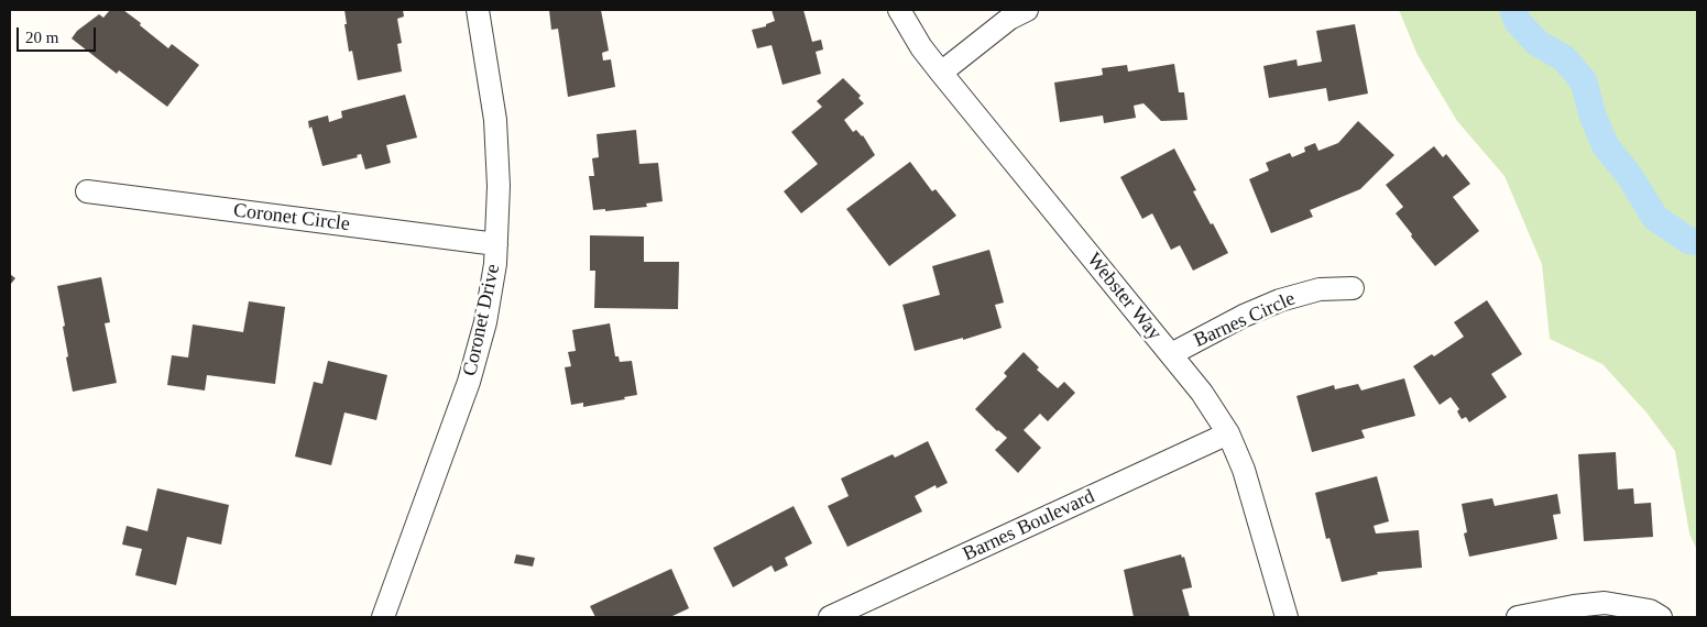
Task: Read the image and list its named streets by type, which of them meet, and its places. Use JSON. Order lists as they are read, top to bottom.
{
  "streets": {
    "street": [
      "Coronet Circle",
      "Webster Way",
      "Coronet Drive",
      "Barnes Circle",
      "Barnes Boulevard"
    ]
  },
  "crossings": [
    ["Coronet Circle", "Coronet Drive"],
    ["Webster Way", "Barnes Circle"],
    ["Webster Way", "Barnes Boulevard"]
  ],
  "scale_bar": "20 m"
}
